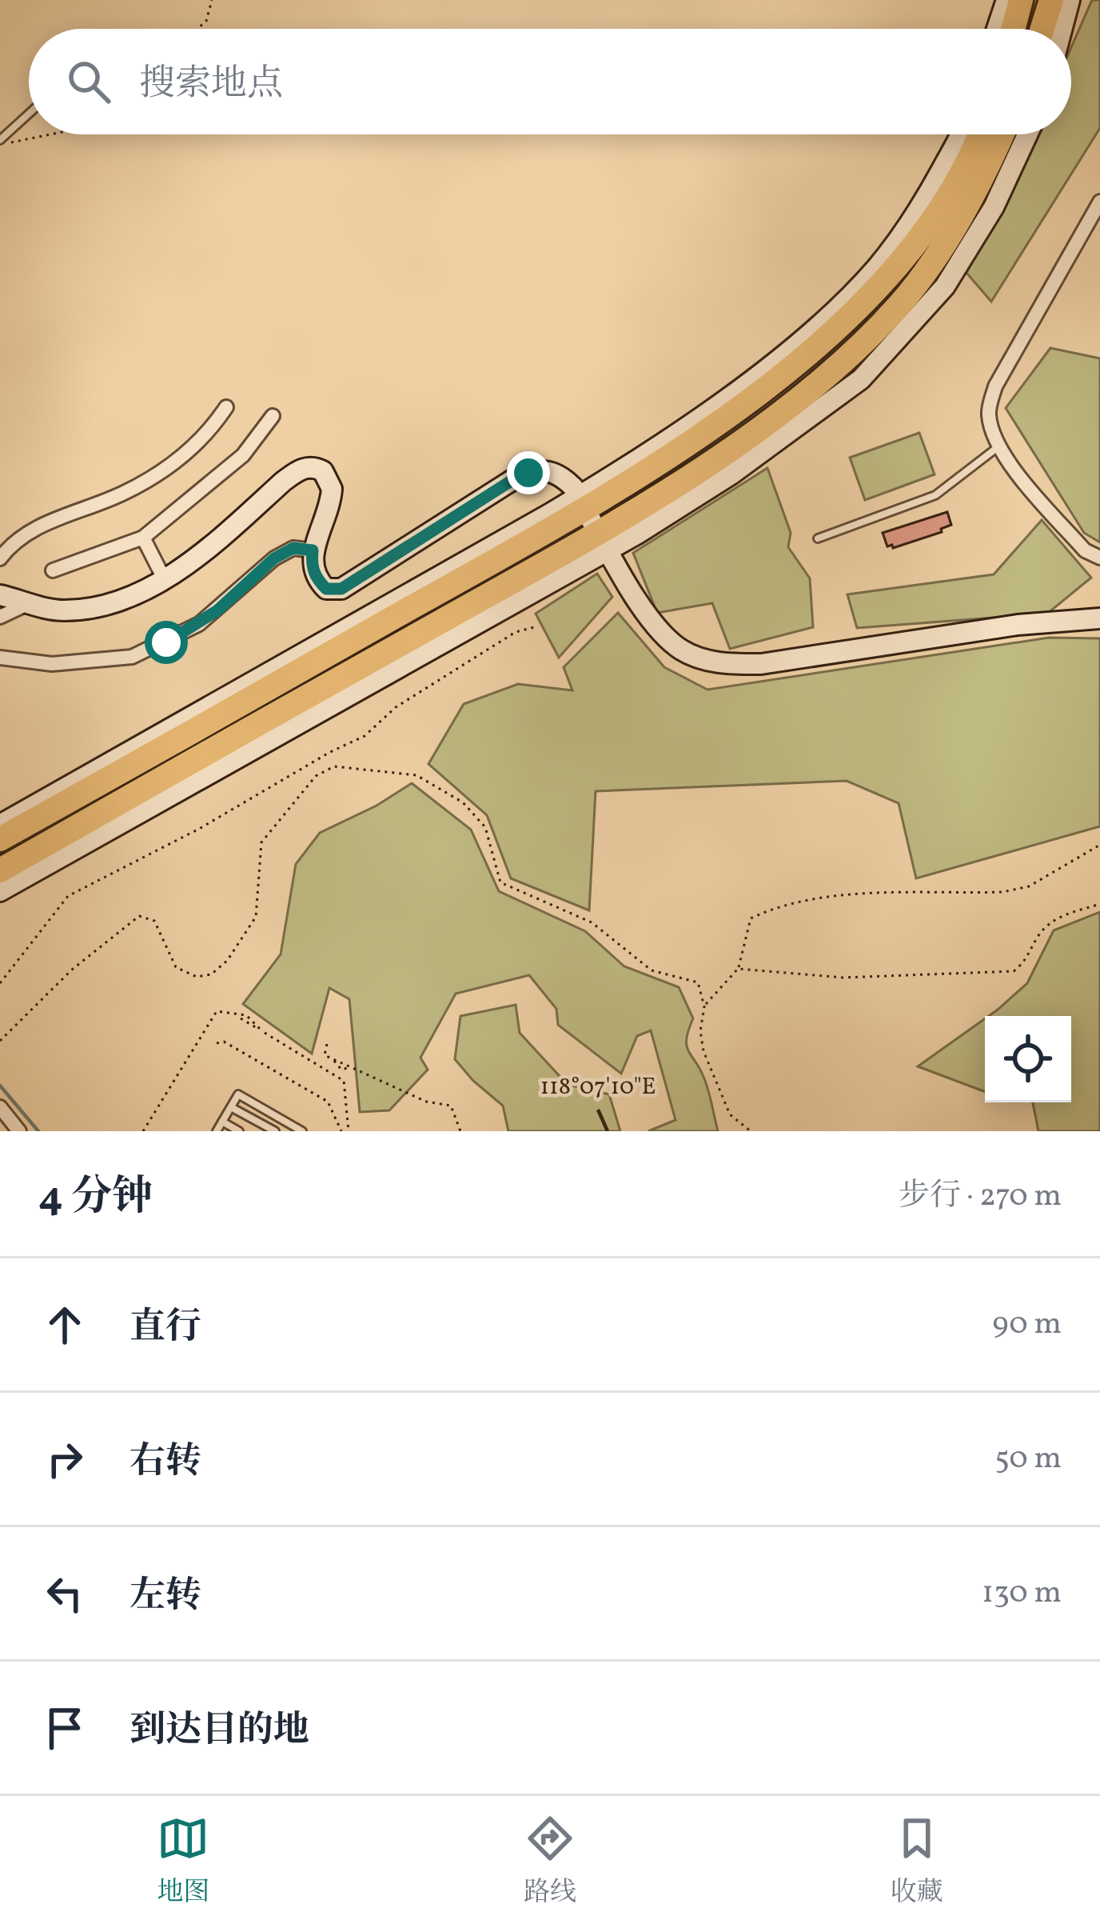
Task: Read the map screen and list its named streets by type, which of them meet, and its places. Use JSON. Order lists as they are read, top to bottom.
{
  "page": {
    "search": "搜索地点",
    "heading": ["4 分钟", "步行 · 270 m"],
    "list": [
      ["直行", "90 m"],
      ["右转", "50 m"],
      ["左转", "130 m"],
      "到达目的地"
    ],
    "nav": ["地图", "路线", "收藏"]
  },
  "coordinates": ["118°07'10\"E"]
}
